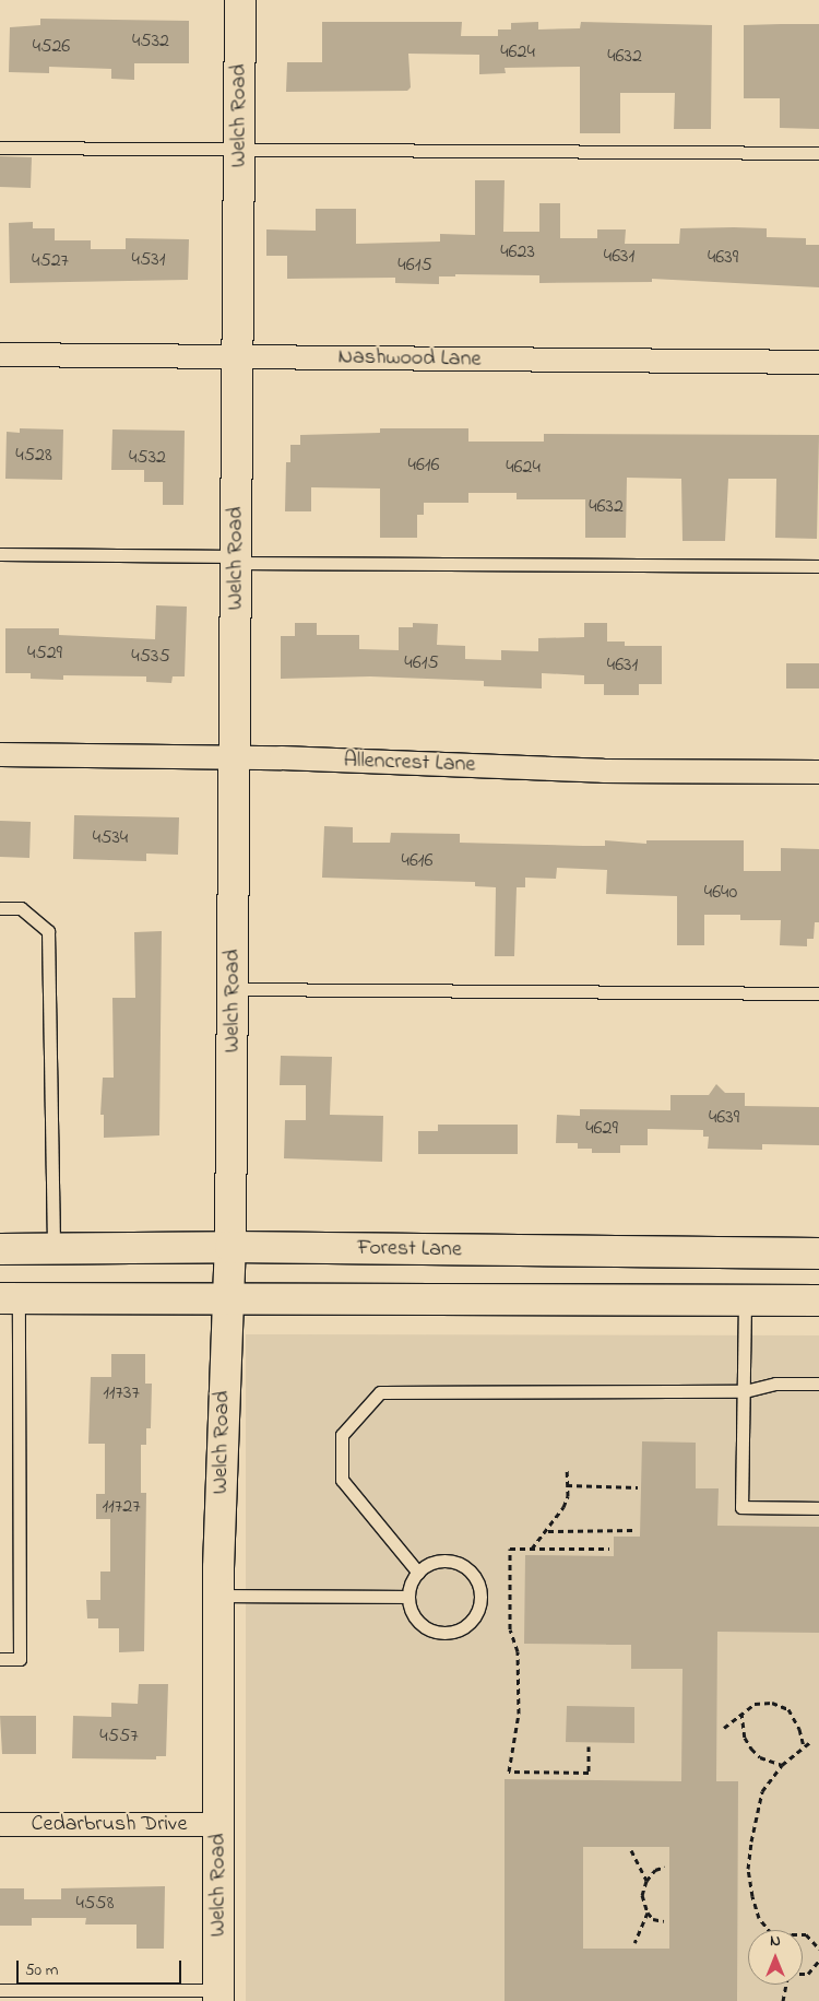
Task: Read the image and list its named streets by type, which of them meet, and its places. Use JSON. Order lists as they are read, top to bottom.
{
  "streets": {
    "street": [
      "Welch Road",
      "Nashwood Lane",
      "Allencrest Lane",
      "Forest Lane",
      "Cedarbrush Drive"
    ]
  },
  "crossings": [
    ["Welch Road", "Nashwood Lane"],
    ["Welch Road", "Allencrest Lane"],
    ["Welch Road", "Forest Lane"],
    ["Welch Road", "Cedarbrush Drive"]
  ],
  "house_numbers": [
    "4532",
    "4526",
    "4624",
    "4632",
    "4623",
    "4631",
    "4639",
    "4531",
    "4527",
    "4615",
    "4528",
    "4532",
    "4616",
    "4624",
    "4632",
    "4529",
    "4535",
    "4615",
    "4631",
    "4534",
    "4616",
    "4640",
    "4639",
    "4629",
    "11737",
    "11727",
    "4557",
    "4558"
  ],
  "scale_bar": "50 m",
  "north": "top"
}
